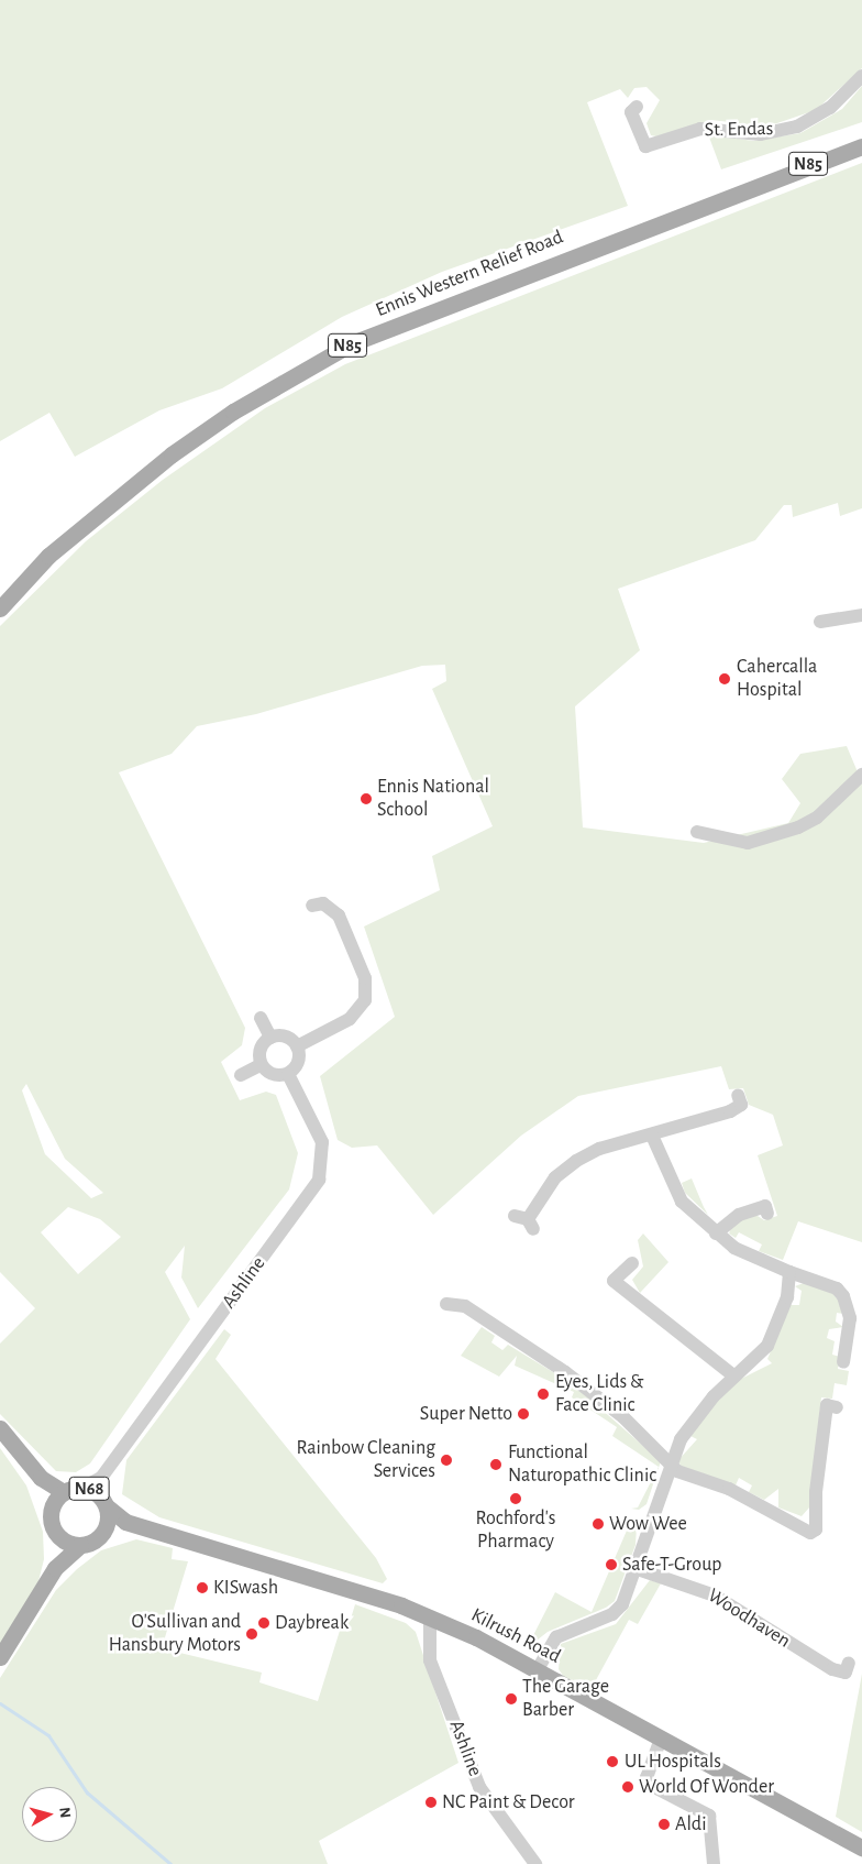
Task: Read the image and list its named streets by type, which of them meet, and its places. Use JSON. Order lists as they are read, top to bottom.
{
  "streets": {
    "main road": [
      "N85",
      "Ennis Western Relief Road",
      "N68",
      "Kilrush Road"
    ],
    "street": ["St. Endas", "Ashline", "Woodhaven"]
  },
  "crossings": [
    ["Ashline", "N68"],
    ["Ashline", "Kilrush Road"],
    ["N68", "Kilrush Road"]
  ],
  "places": [
    "Cahercalla Hospital",
    "Ennis National School",
    "Eyes, Lids & Face Clinic",
    "Super Netto",
    "Rainbow Cleaning Services",
    "Functional Naturopathic Clinic",
    "Rochford's Pharmacy",
    "Wow Wee",
    "Safe-T-Group",
    "KISwash",
    "Daybreak",
    "O'Sullivan and Hansbury Motors",
    "The Garage Barber",
    "UL Hospitals",
    "World Of Wonder",
    "NC Paint & Decor",
    "Aldi"
  ],
  "north": "right"
}
